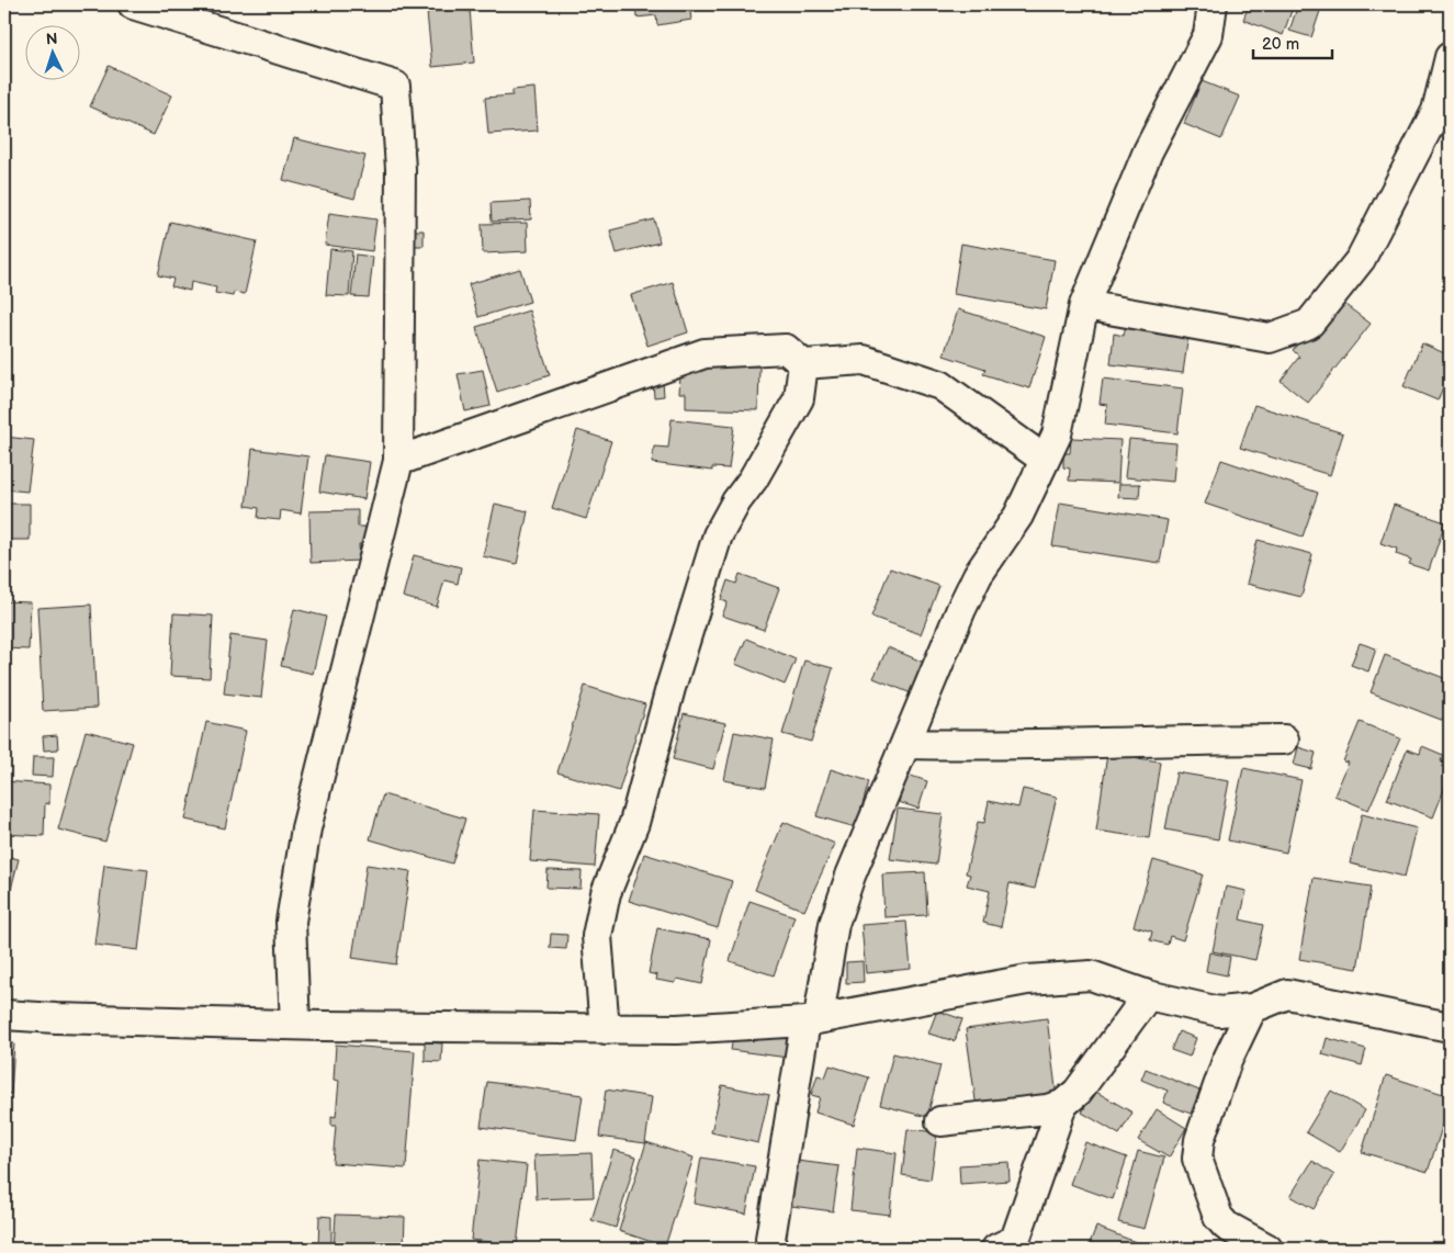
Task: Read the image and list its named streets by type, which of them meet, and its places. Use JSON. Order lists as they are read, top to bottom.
{
  "scale_bar": "20 m",
  "north": "top"
}
